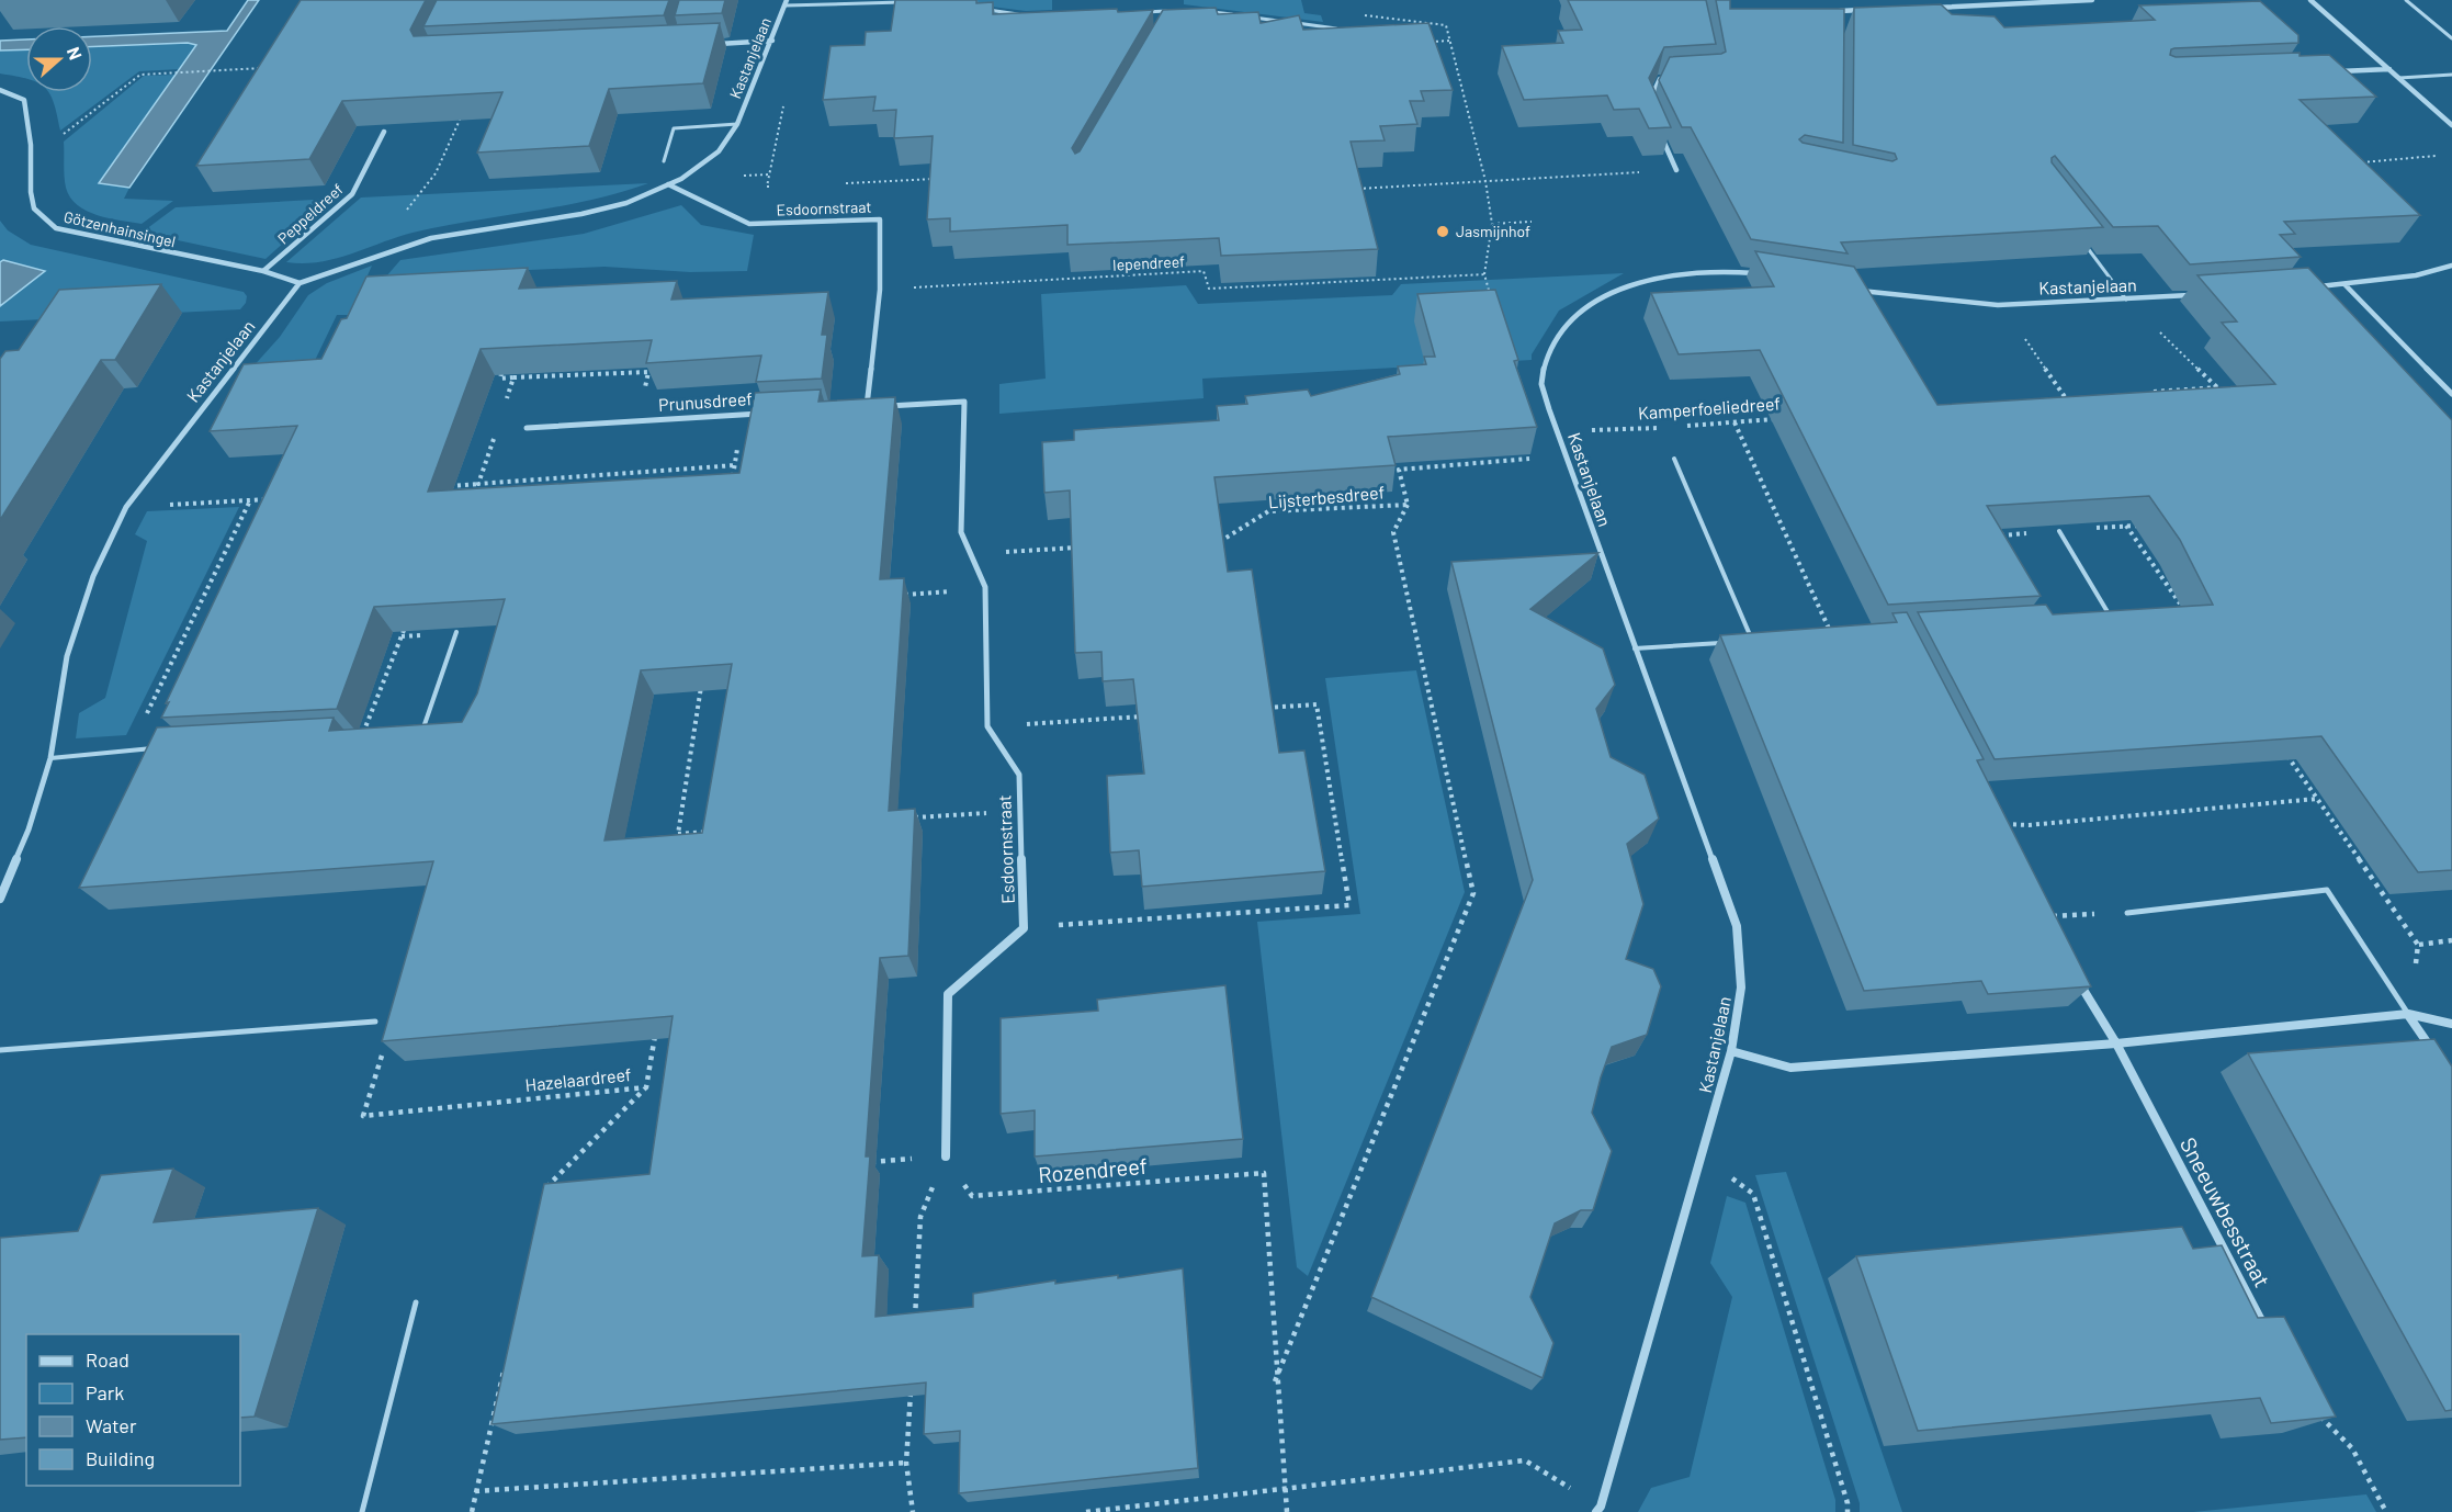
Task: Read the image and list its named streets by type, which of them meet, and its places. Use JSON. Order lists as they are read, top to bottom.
{
  "streets": {
    "street": [
      "Kastanjelaan",
      "Esdoornstraat",
      "Peppeldreef",
      "Götzenhainsingel",
      "Prunusdreef",
      "Sneeuwbesstraat"
    ],
    "path": [
      "Iependreef",
      "Kamperfoeliedreef",
      "Lijsterbesdreef",
      "Hazelaardreef",
      "Rozendreef"
    ]
  },
  "crossings": [
    ["Kastanjelaan", "Esdoornstraat"],
    ["Kastanjelaan", "Götzenhainsingel"],
    ["Kastanjelaan", "Kamperfoeliedreef"],
    ["Kastanjelaan", "Lijsterbesdreef"],
    ["Esdoornstraat", "Iependreef"],
    ["Esdoornstraat", "Rozendreef"],
    ["Peppeldreef", "Götzenhainsingel"]
  ],
  "places": ["Jasmijnhof"],
  "legend": [
    "Road",
    "Park",
    "Water",
    "Building"
  ],
  "north": "right"
}
